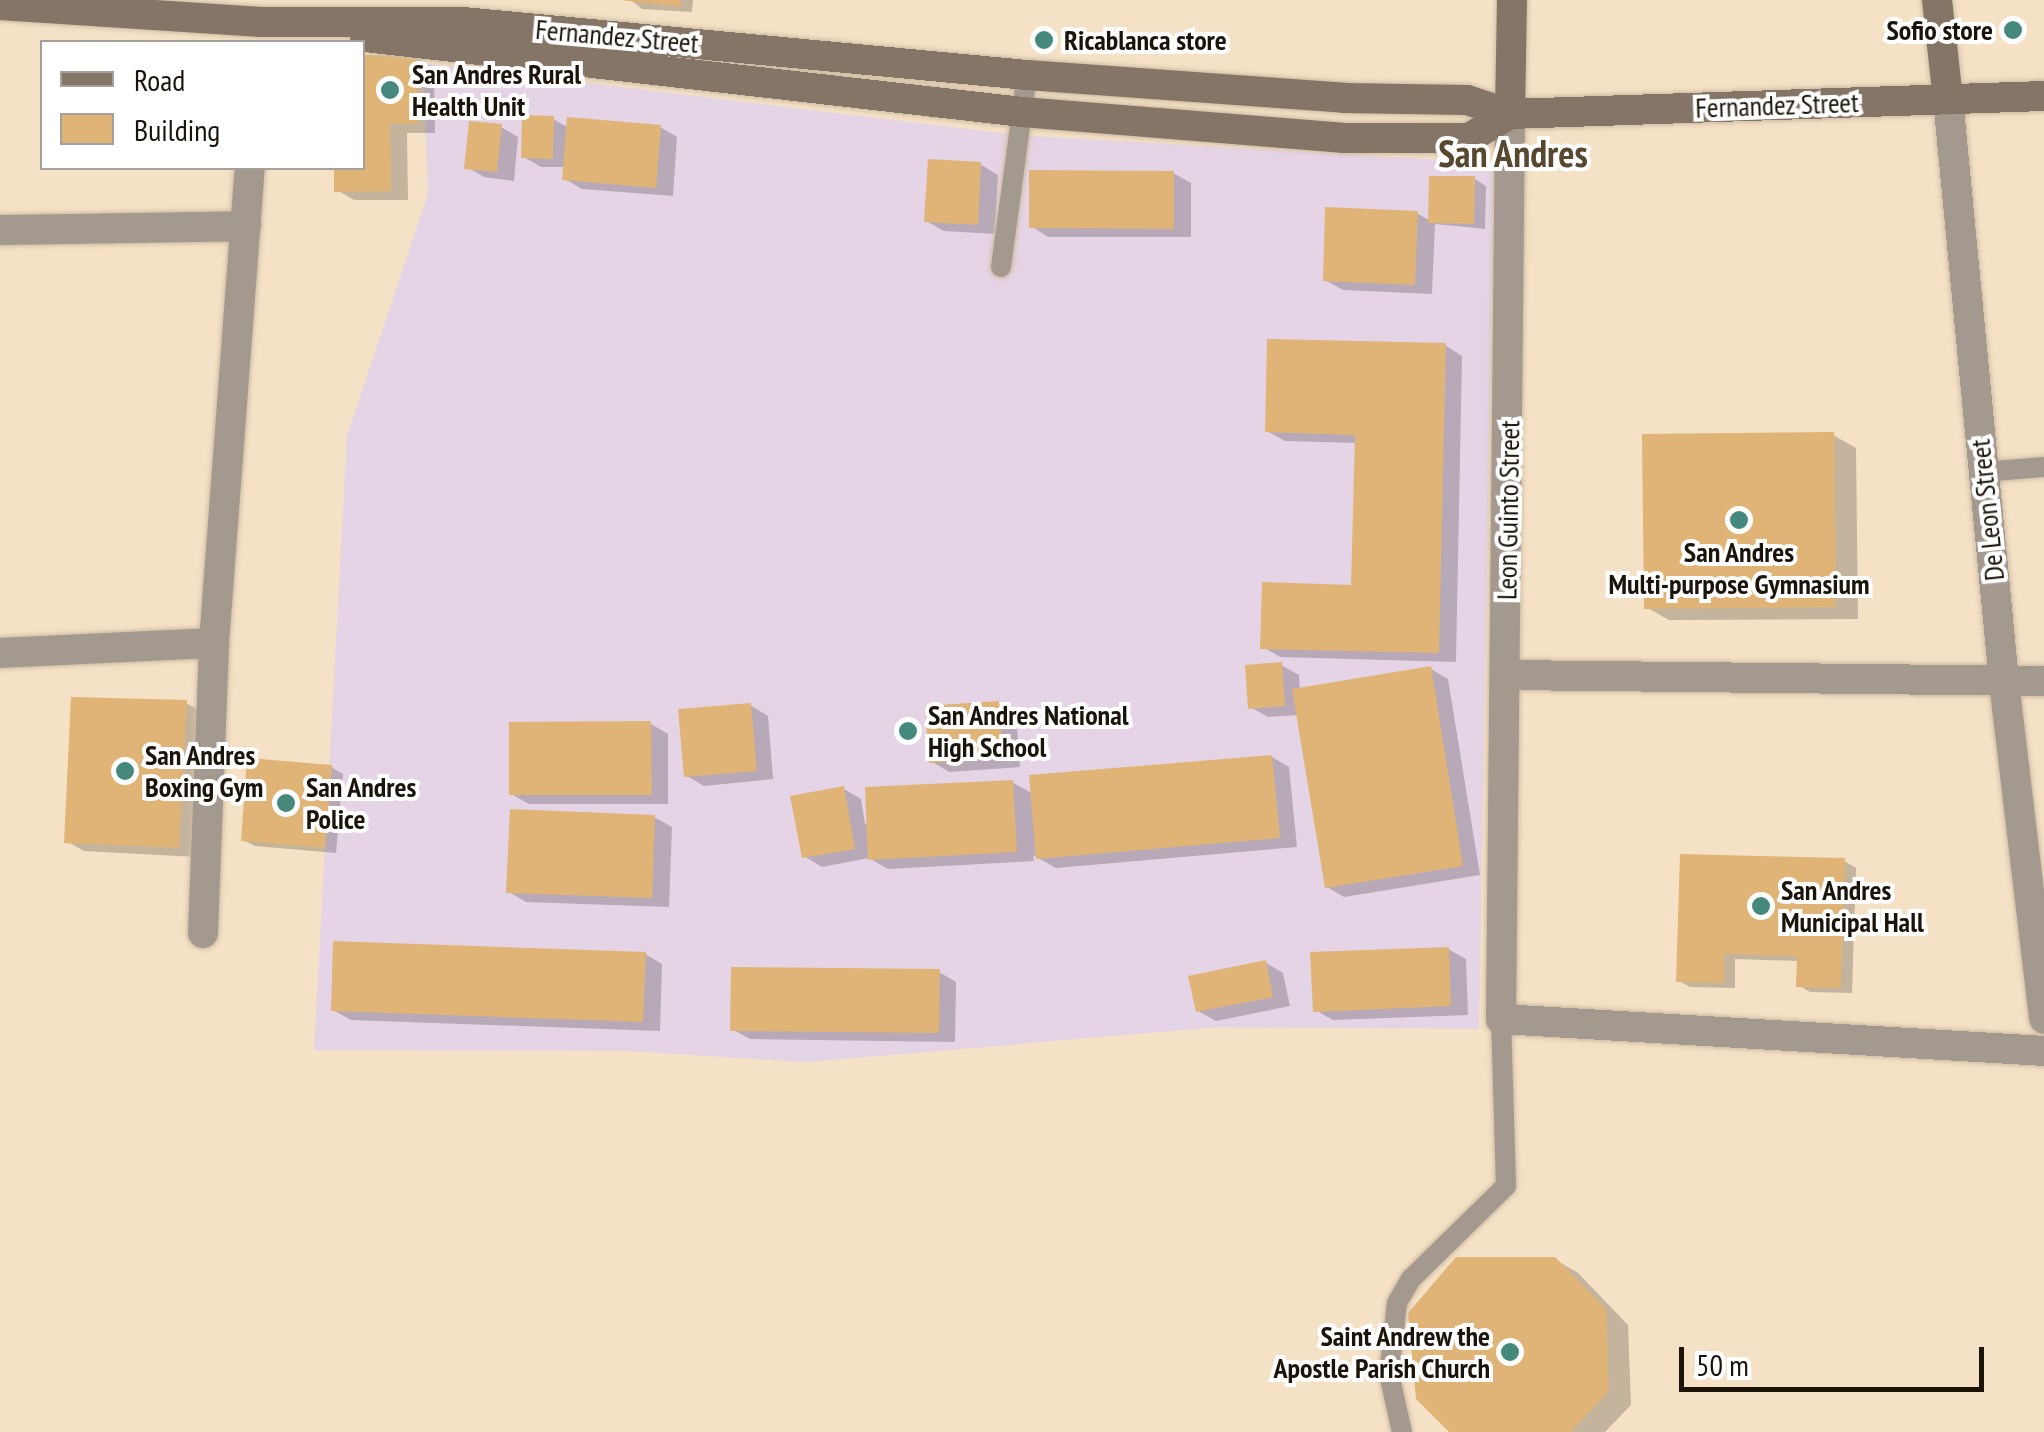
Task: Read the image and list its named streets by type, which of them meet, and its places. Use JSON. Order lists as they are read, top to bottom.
{
  "streets": {
    "main road": ["Fernandez Street", "Leon Guinto Street", "De Leon Street"]
  },
  "crossings": [
    ["Fernandez Street", "Leon Guinto Street"],
    ["Fernandez Street", "De Leon Street"]
  ],
  "districts": ["San Andres"],
  "places": [
    "Sofio store",
    "Ricablanca store",
    "San Andres Rural Health Unit",
    "San Andres Multi-purpose Gymnasium",
    "San Andres National High School",
    "San Andres Boxing Gym",
    "San Andres Police",
    "San Andres Municipal Hall",
    "Saint Andrew the Apostle Parish Church"
  ],
  "legend": ["Road", "Building"],
  "scale_bar": "50 m"
}
